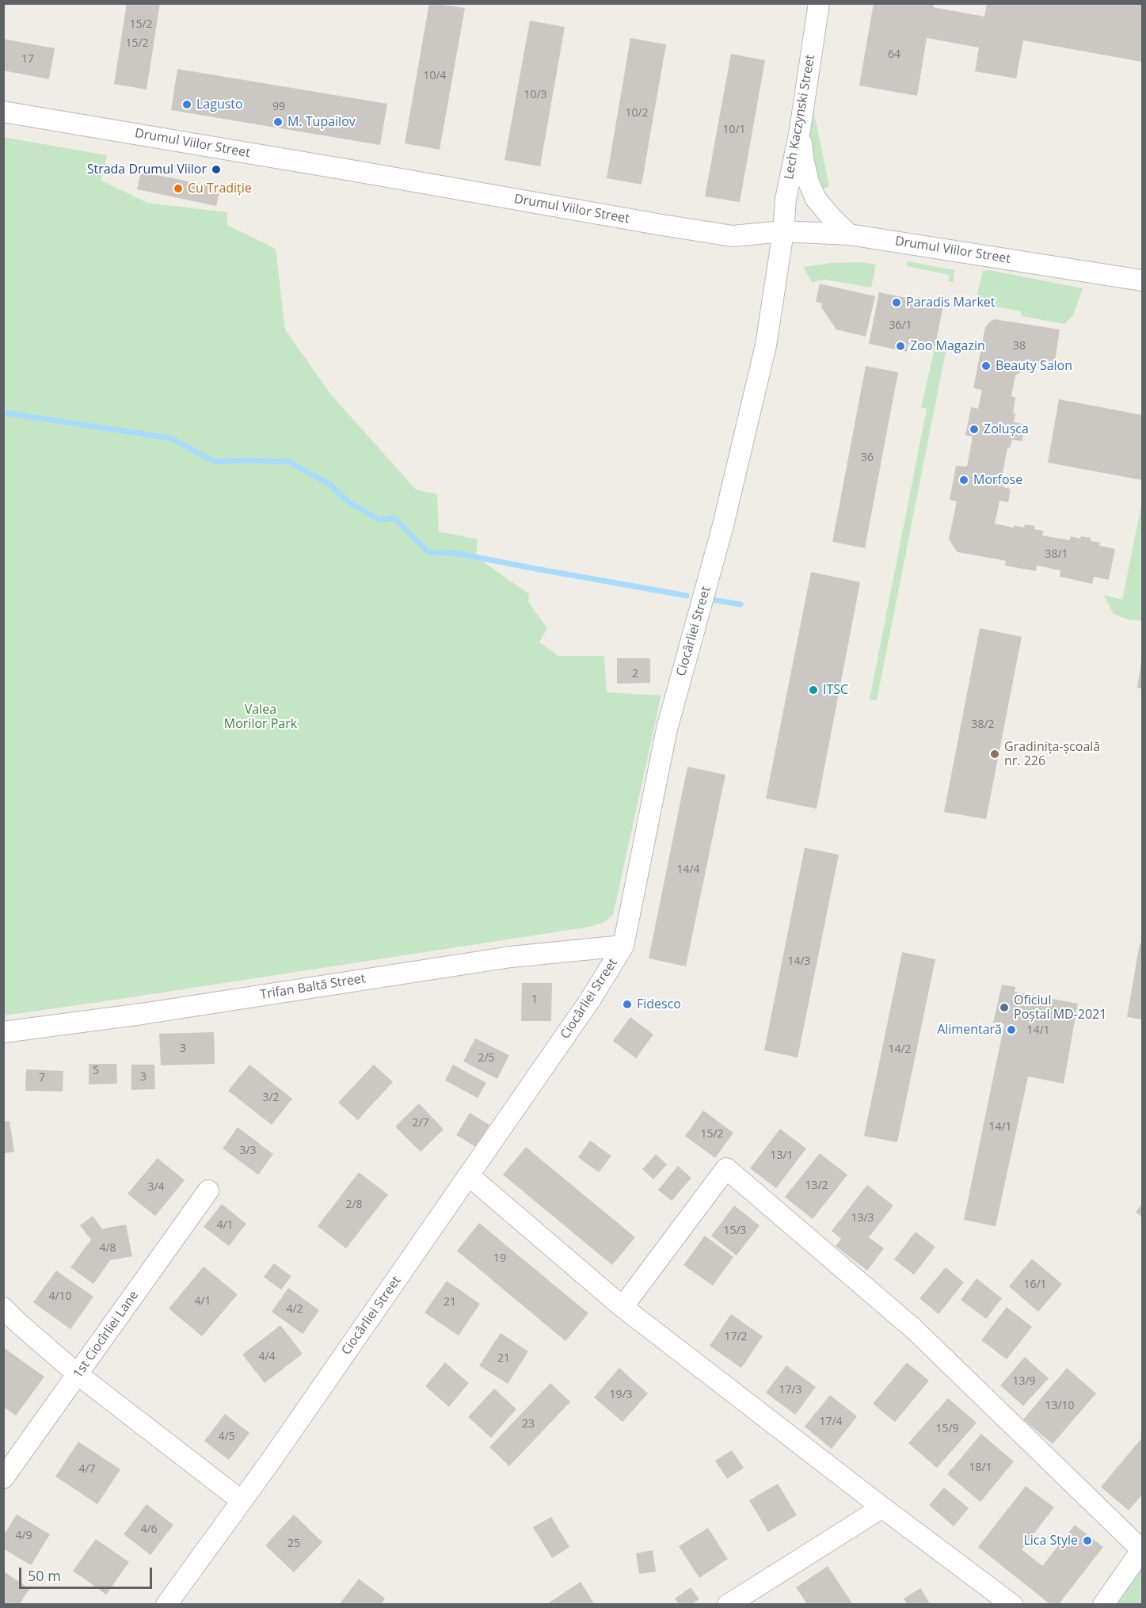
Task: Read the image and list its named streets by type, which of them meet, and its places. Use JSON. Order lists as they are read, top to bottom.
{
  "streets": {
    "street": [
      "Lech Kaczynski Street",
      "Drumul Viilor Street",
      "Ciocârliei Street",
      "Trifan Baltă Street",
      "1st Ciocîrliei Lane"
    ]
  },
  "crossings": [
    ["Lech Kaczynski Street", "Drumul Viilor Street"],
    ["Lech Kaczynski Street", "Ciocârliei Street"],
    ["Drumul Viilor Street", "Ciocârliei Street"],
    ["Ciocârliei Street", "Trifan Baltă Street"]
  ],
  "parks": ["Valea Morilor Park"],
  "places": [
    "Lagusto",
    "M. Tupailov",
    "Strada Drumul Viilor",
    "Cu Tradiție",
    "Paradis Market",
    "Zoo Magazin",
    "Beauty Salon",
    "Zolușca",
    "Morfose",
    "ITSC",
    "Gradinița-școală nr. 226",
    "Fidesco",
    "Oficiul Poștal MD-2021",
    "Alimentară",
    "Lica Style"
  ],
  "house_numbers": [
    "15/2",
    "15/2",
    "64",
    "17",
    "10/4",
    "10/3",
    "99",
    "10/2",
    "10/1",
    "36/1",
    "38",
    "36",
    "38/1",
    "2",
    "38/2",
    "14/4",
    "14/3",
    "1",
    "14/1",
    "3",
    "14/2",
    "2/5",
    "5",
    "3",
    "7",
    "3/2",
    "2/7",
    "14/1",
    "15/2",
    "3/3",
    "13/1",
    "13/2",
    "3/4",
    "2/8",
    "13/3",
    "4/1",
    "15/3",
    "4/8",
    "19",
    "16/1",
    "4/10",
    "4/1",
    "21",
    "4/2",
    "17/2",
    "4/4",
    "21",
    "13/9",
    "17/3",
    "19/3",
    "13/10",
    "17/4",
    "23",
    "15/9",
    "4/5",
    "18/1",
    "4/7",
    "4/6",
    "4/9",
    "25"
  ],
  "scale_bar": "50 m"
}
